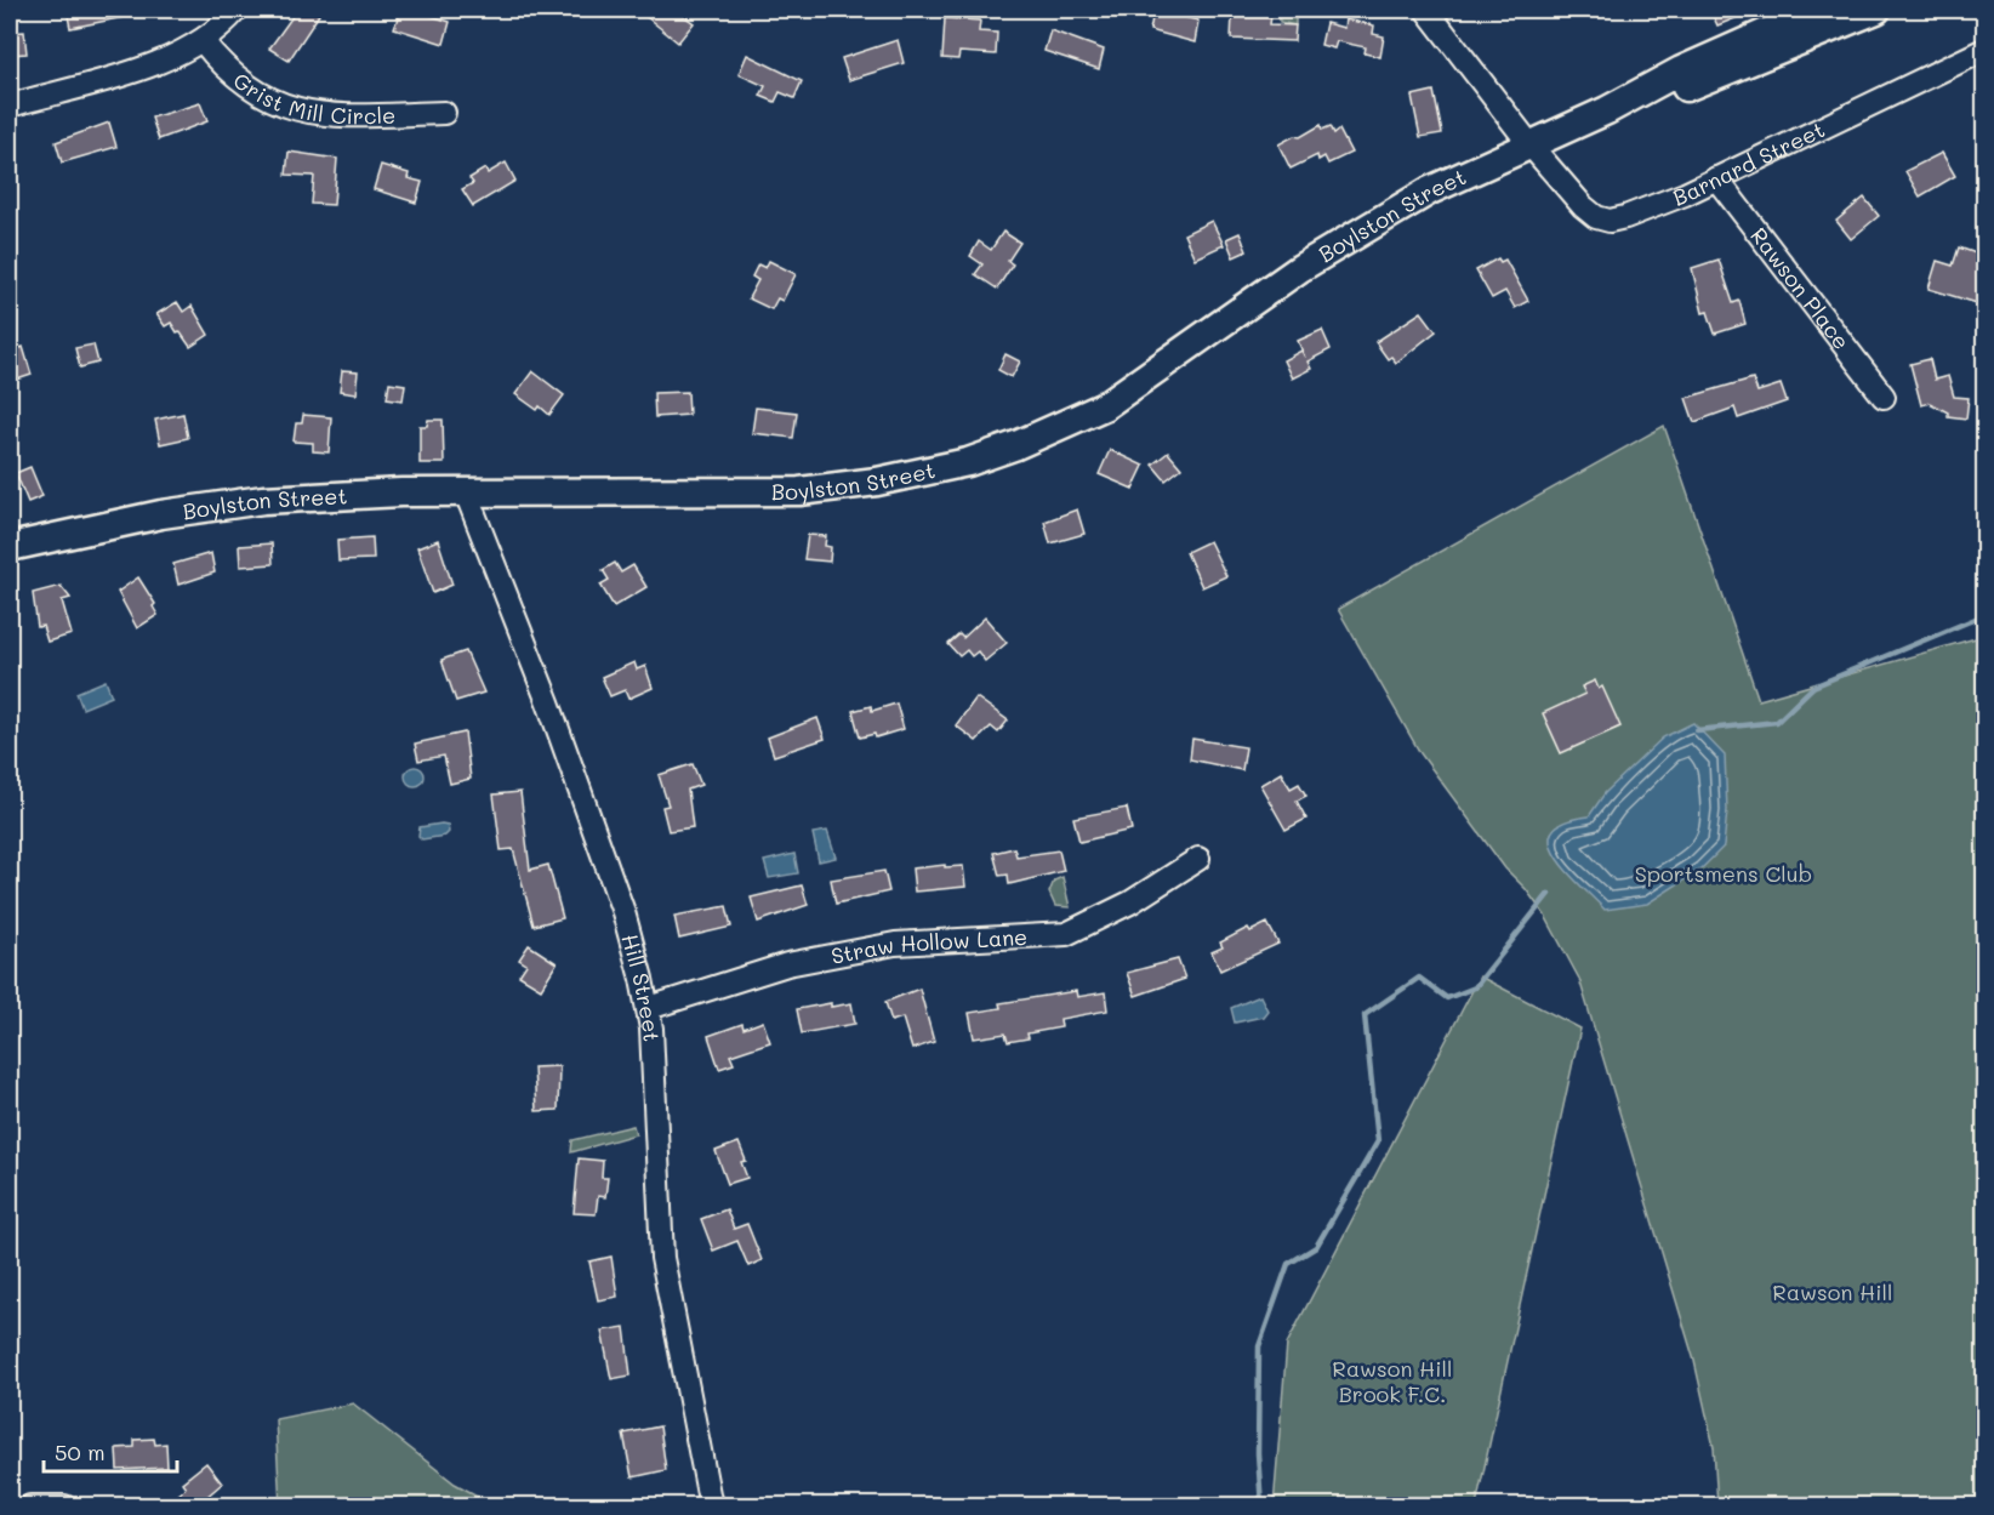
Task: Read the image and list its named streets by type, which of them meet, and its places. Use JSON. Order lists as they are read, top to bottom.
{
  "streets": {
    "main road": ["Boylston Street"],
    "street": [
      "Grist Mill Circle",
      "Barnard Street",
      "Rawson Place",
      "Straw Hollow Lane",
      "Hill Street"
    ]
  },
  "crossings": [
    ["Barnard Street", "Boylston Street"],
    ["Barnard Street", "Rawson Place"],
    ["Boylston Street", "Hill Street"],
    ["Straw Hollow Lane", "Hill Street"]
  ],
  "parks": ["Sportsmens Club", "Rawson Hill", "Rawson Hill Brook F.C."],
  "scale_bar": "50 m"
}
